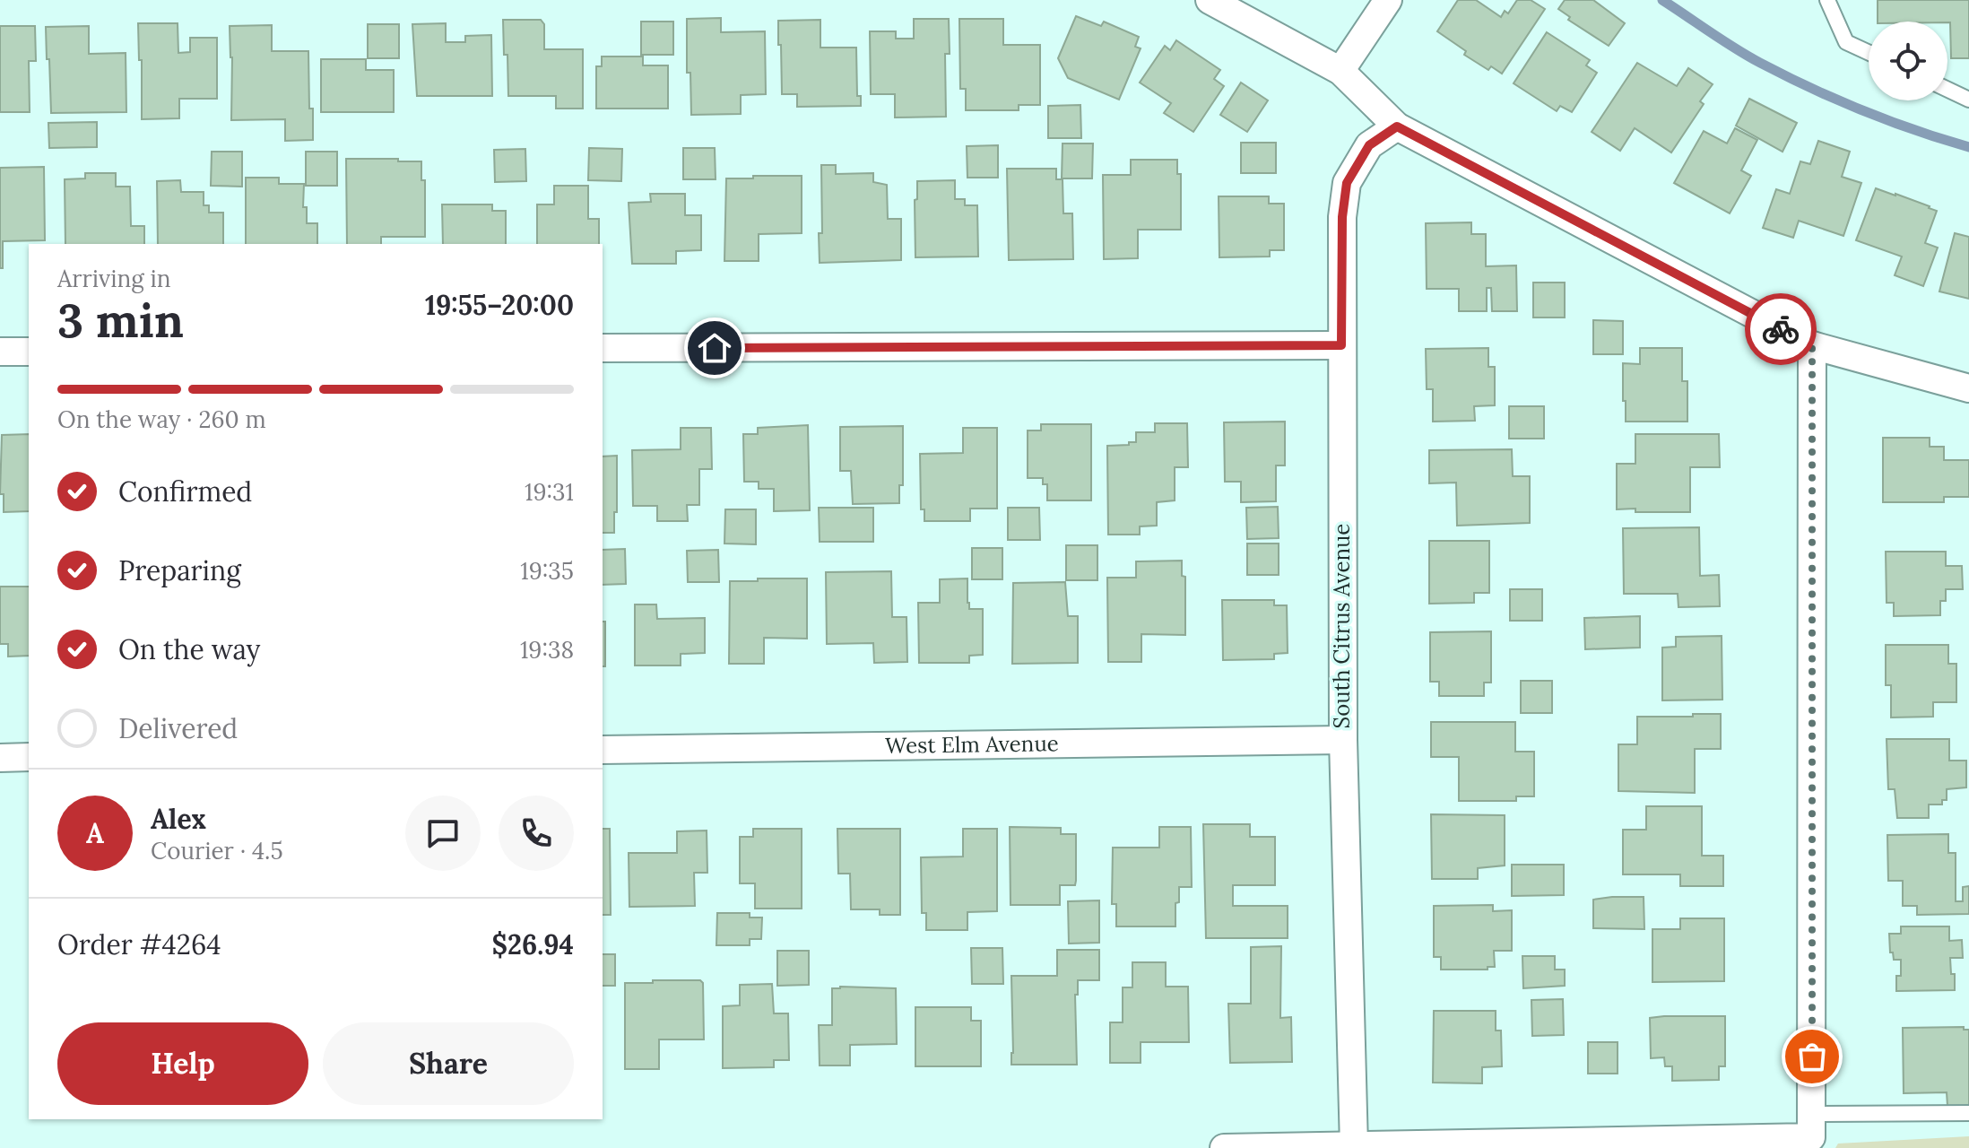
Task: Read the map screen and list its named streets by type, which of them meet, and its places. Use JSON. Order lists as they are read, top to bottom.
{
  "streets": {
    "street": ["South Citrus Avenue", "West Elm Avenue"]
  },
  "crossings": [
    ["South Citrus Avenue", "West Elm Avenue"]
  ],
  "page": {
    "heading": ["3 min", "Arriving in", "19:55–20:00"],
    "panel": [
      "Alex",
      "Courier · 4.5",
      "Order #4264",
      "$26.94"
    ],
    "bar": "On the way · 260 m",
    "list": [
      ["Confirmed", "19:31"],
      ["Preparing", "19:35"],
      ["On the way", "19:38"],
      "Delivered"
    ],
    "round": "A",
    "buttons": ["Help", "Share"]
  }
}
